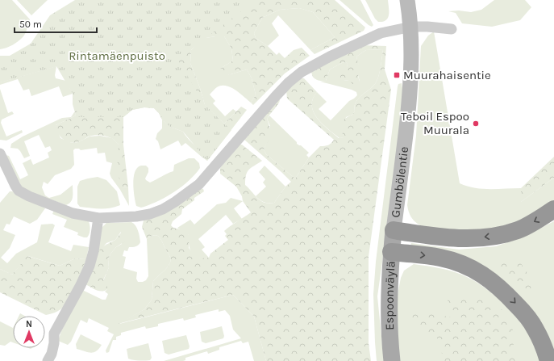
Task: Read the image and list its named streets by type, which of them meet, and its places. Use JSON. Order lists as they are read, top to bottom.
{
  "streets": {
    "main road": ["Gumbölentie", "Espoonväylä"]
  },
  "crossings": [
    ["Gumbölentie", "Espoonväylä"]
  ],
  "parks": ["Rintamäenpuisto"],
  "places": {
    "transit": ["Muurahaisentie"],
    "other": ["Teboil Espoo Muurala"]
  },
  "scale_bar": "50 m",
  "north": "top"
}
